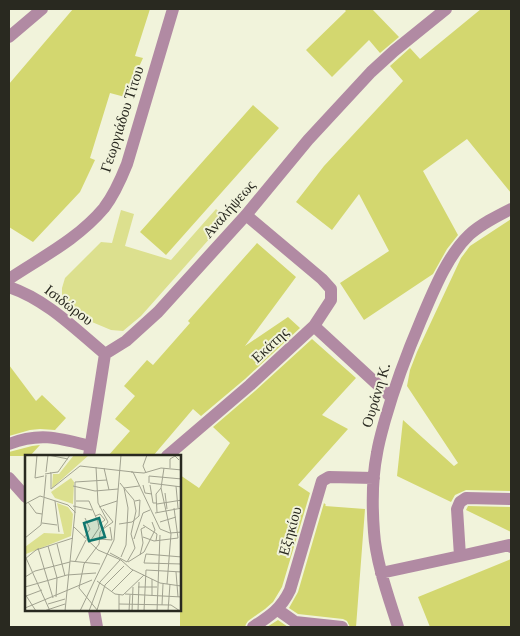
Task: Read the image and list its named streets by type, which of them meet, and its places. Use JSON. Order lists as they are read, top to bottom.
{
  "streets": {
    "street": [
      "Γεωργιάδου Τίτου",
      "Αναλήψεως",
      "Ισιδώρου",
      "Εκάτης",
      "Ουράνη Κ.",
      "Εξηκίου"
    ]
  },
  "crossings": [
    ["Αναλήψεως", "Ισιδώρου"],
    ["Αναλήψεως", "Εκάτης"],
    ["Ουράνη Κ.", "Εξηκίου"]
  ]
}
